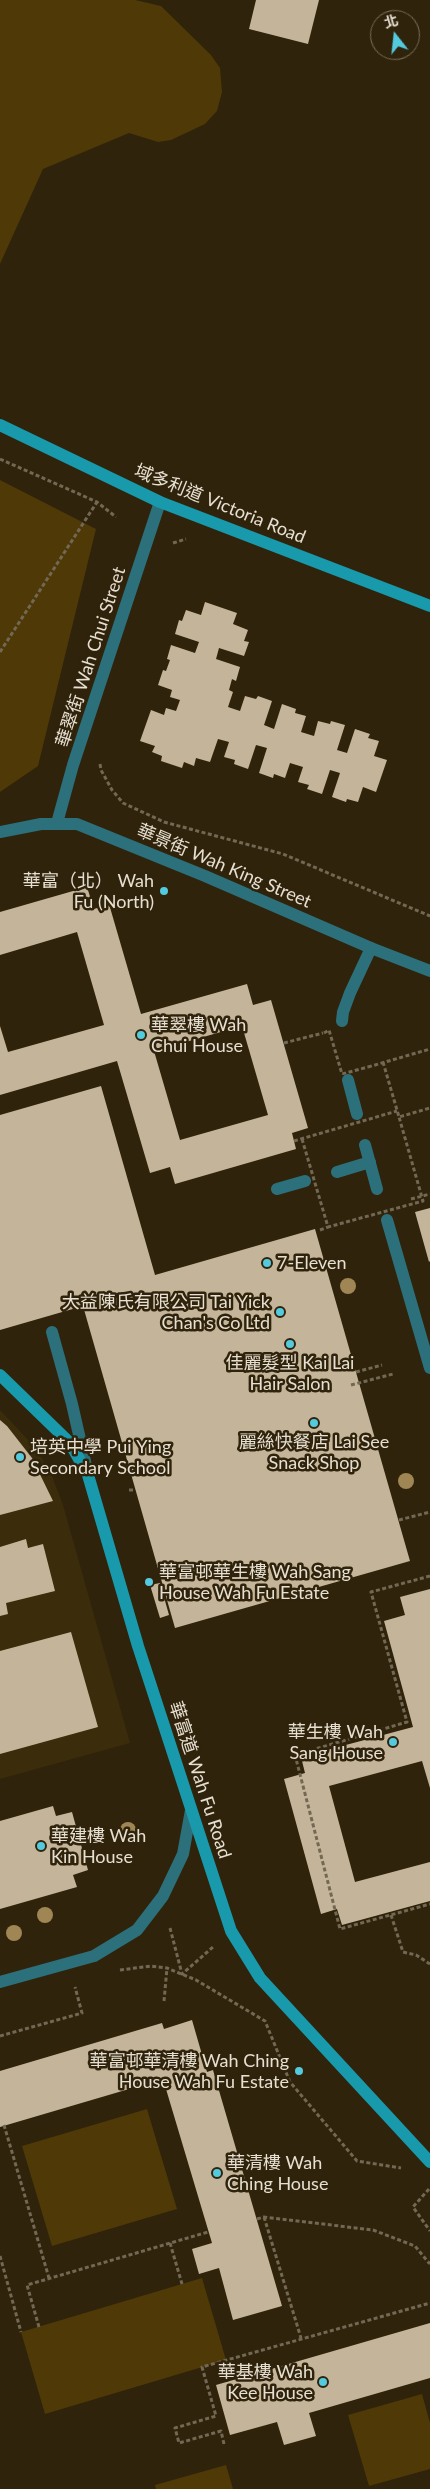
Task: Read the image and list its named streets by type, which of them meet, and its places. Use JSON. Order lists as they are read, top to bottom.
{
  "streets": {
    "street": [
      "域多利道 Victoria Road",
      "華翠街 Wah Chui Street",
      "華景街 Wah King Street",
      "華富道 Wah Fu Road"
    ]
  },
  "crossings": [
    ["域多利道 Victoria Road", "華翠街 Wah Chui Street"],
    ["華翠街 Wah Chui Street", "華景街 Wah King Street"]
  ],
  "places": [
    "華富（北） Wah Fu (North)",
    "華翠樓 Wah Chui House",
    "7-Eleven",
    "大益陳氏有限公司 Tai Yick Chan's Co Ltd",
    "佳麗髮型 Kai Lai Hair Salon",
    "麗絲快餐店 Lai See Snack Shop",
    "培英中學 Pui Ying Secondary School",
    "華富邨華生樓 Wah Sang House Wah Fu Estate",
    "華生樓 Wah Sang House",
    "華建樓 Wah Kin House",
    "華富邨華清樓 Wah Ching House Wah Fu Estate",
    "華清樓 Wah Ching House",
    "華基樓 Wah Kee House"
  ],
  "north": "top"
}
